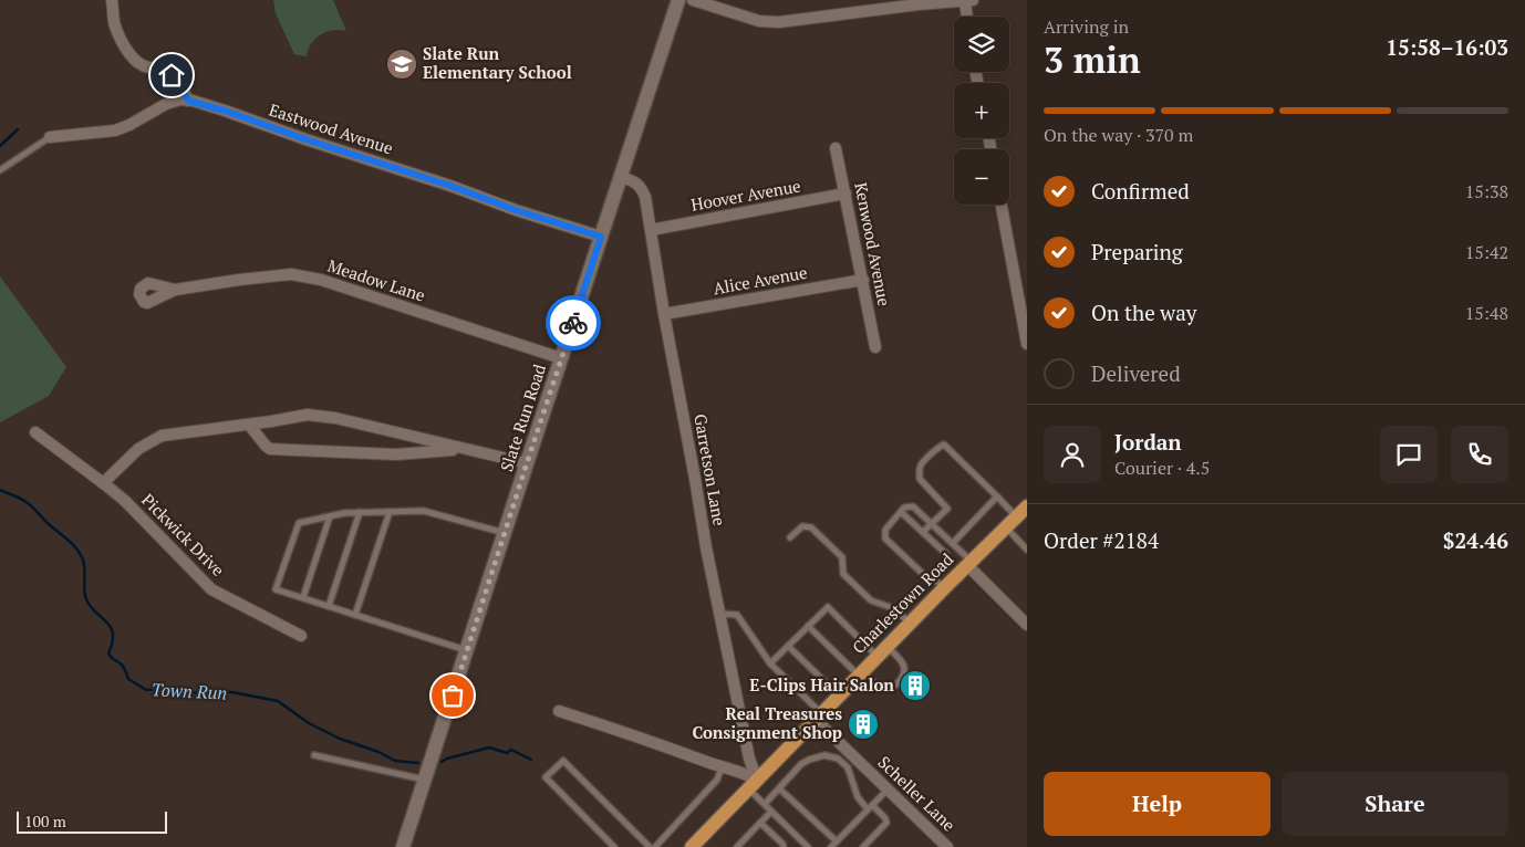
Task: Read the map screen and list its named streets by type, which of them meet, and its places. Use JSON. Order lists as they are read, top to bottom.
{
  "streets": {
    "main road": ["Charlestown Road"],
    "street": [
      "Eastwood Avenue",
      "Hoover Avenue",
      "Kenwood Avenue",
      "Meadow Lane",
      "Alice Avenue",
      "Slate Run Road",
      "Garretson Lane",
      "Pickwick Drive",
      "Scheller Lane"
    ]
  },
  "crossings": [
    ["Eastwood Avenue", "Slate Run Road"],
    ["Hoover Avenue", "Kenwood Avenue"],
    ["Hoover Avenue", "Garretson Lane"],
    ["Kenwood Avenue", "Alice Avenue"],
    ["Meadow Lane", "Slate Run Road"],
    ["Alice Avenue", "Garretson Lane"],
    ["Slate Run Road", "Garretson Lane"],
    ["Garretson Lane", "Charlestown Road"],
    ["Charlestown Road", "Scheller Lane"]
  ],
  "water": ["Town Run"],
  "places": {
    "school or university": ["Slate Run Elementary School"],
    "building": ["E-Clips Hair Salon", "Real Treasures Consignment Shop"]
  },
  "scale_bar": "100 m",
  "page": {
    "heading": ["3 min", "Arriving in", "15:58–16:03"],
    "panel": [
      "Jordan",
      "Courier · 4.5",
      "Order #2184",
      "$24.46"
    ],
    "map_buttons": ["+", "−"],
    "bar": "On the way · 370 m",
    "list": [
      ["Confirmed", "15:38"],
      ["Preparing", "15:42"],
      ["On the way", "15:48"],
      "Delivered"
    ],
    "buttons": ["Help", "Share"],
    "scale": "100 m"
  }
}
